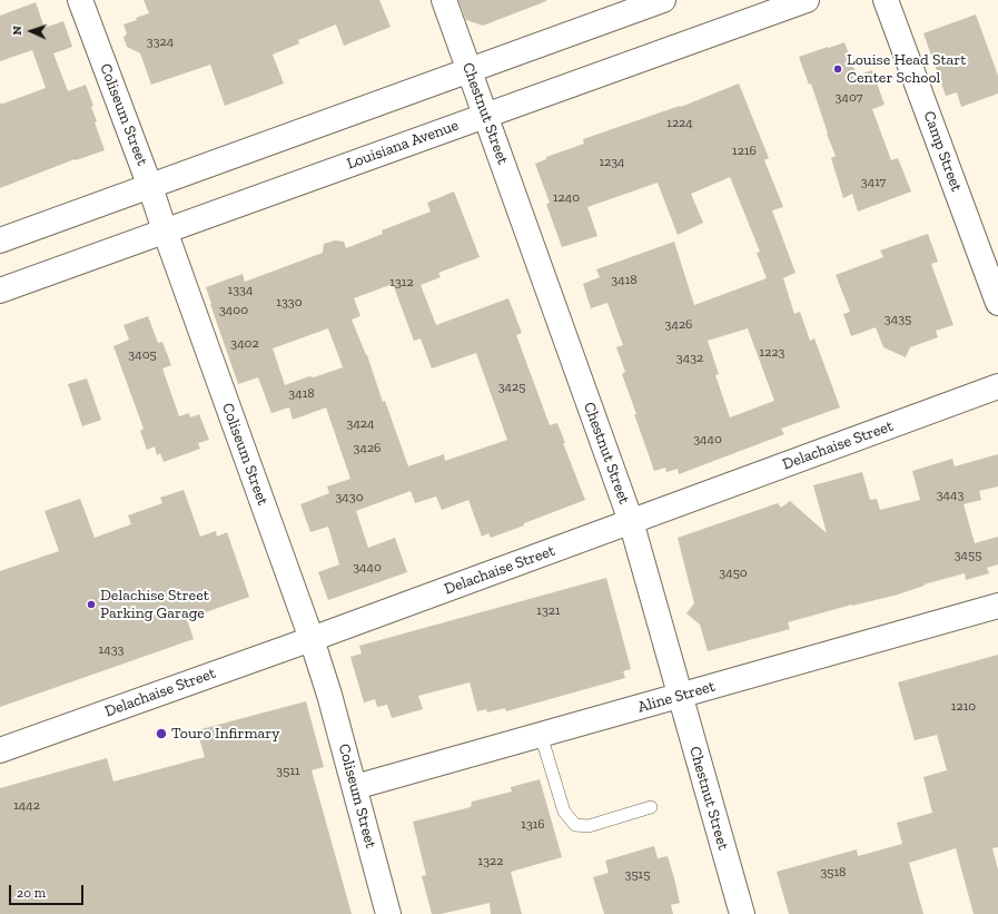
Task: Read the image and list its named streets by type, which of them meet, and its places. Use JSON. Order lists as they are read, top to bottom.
{
  "streets": {
    "street": [
      "Chestnut Street",
      "Coliseum Street",
      "Louisiana Avenue",
      "Camp Street",
      "Delachaise Street",
      "Aline Street"
    ]
  },
  "crossings": [
    ["Chestnut Street", "Louisiana Avenue"],
    ["Chestnut Street", "Delachaise Street"],
    ["Chestnut Street", "Aline Street"],
    ["Coliseum Street", "Louisiana Avenue"],
    ["Coliseum Street", "Delachaise Street"],
    ["Coliseum Street", "Aline Street"]
  ],
  "places": ["Louise Head Start Center School", "Delachise Street Parking Garage", "Touro Infirmary"],
  "house_numbers": [
    "3324",
    "3407",
    "1224",
    "1216",
    "1234",
    "3417",
    "1240",
    "3418",
    "1312",
    "1334",
    "1330",
    "3400",
    "3435",
    "3426",
    "3402",
    "1223",
    "3405",
    "3432",
    "3425",
    "3418",
    "3424",
    "3440",
    "3426",
    "3443",
    "3430",
    "3455",
    "3440",
    "3450",
    "1321",
    "1433",
    "1210",
    "3511",
    "1442",
    "1316",
    "1322",
    "3518",
    "3515"
  ],
  "scale_bar": "20 m",
  "north": "left"
}
